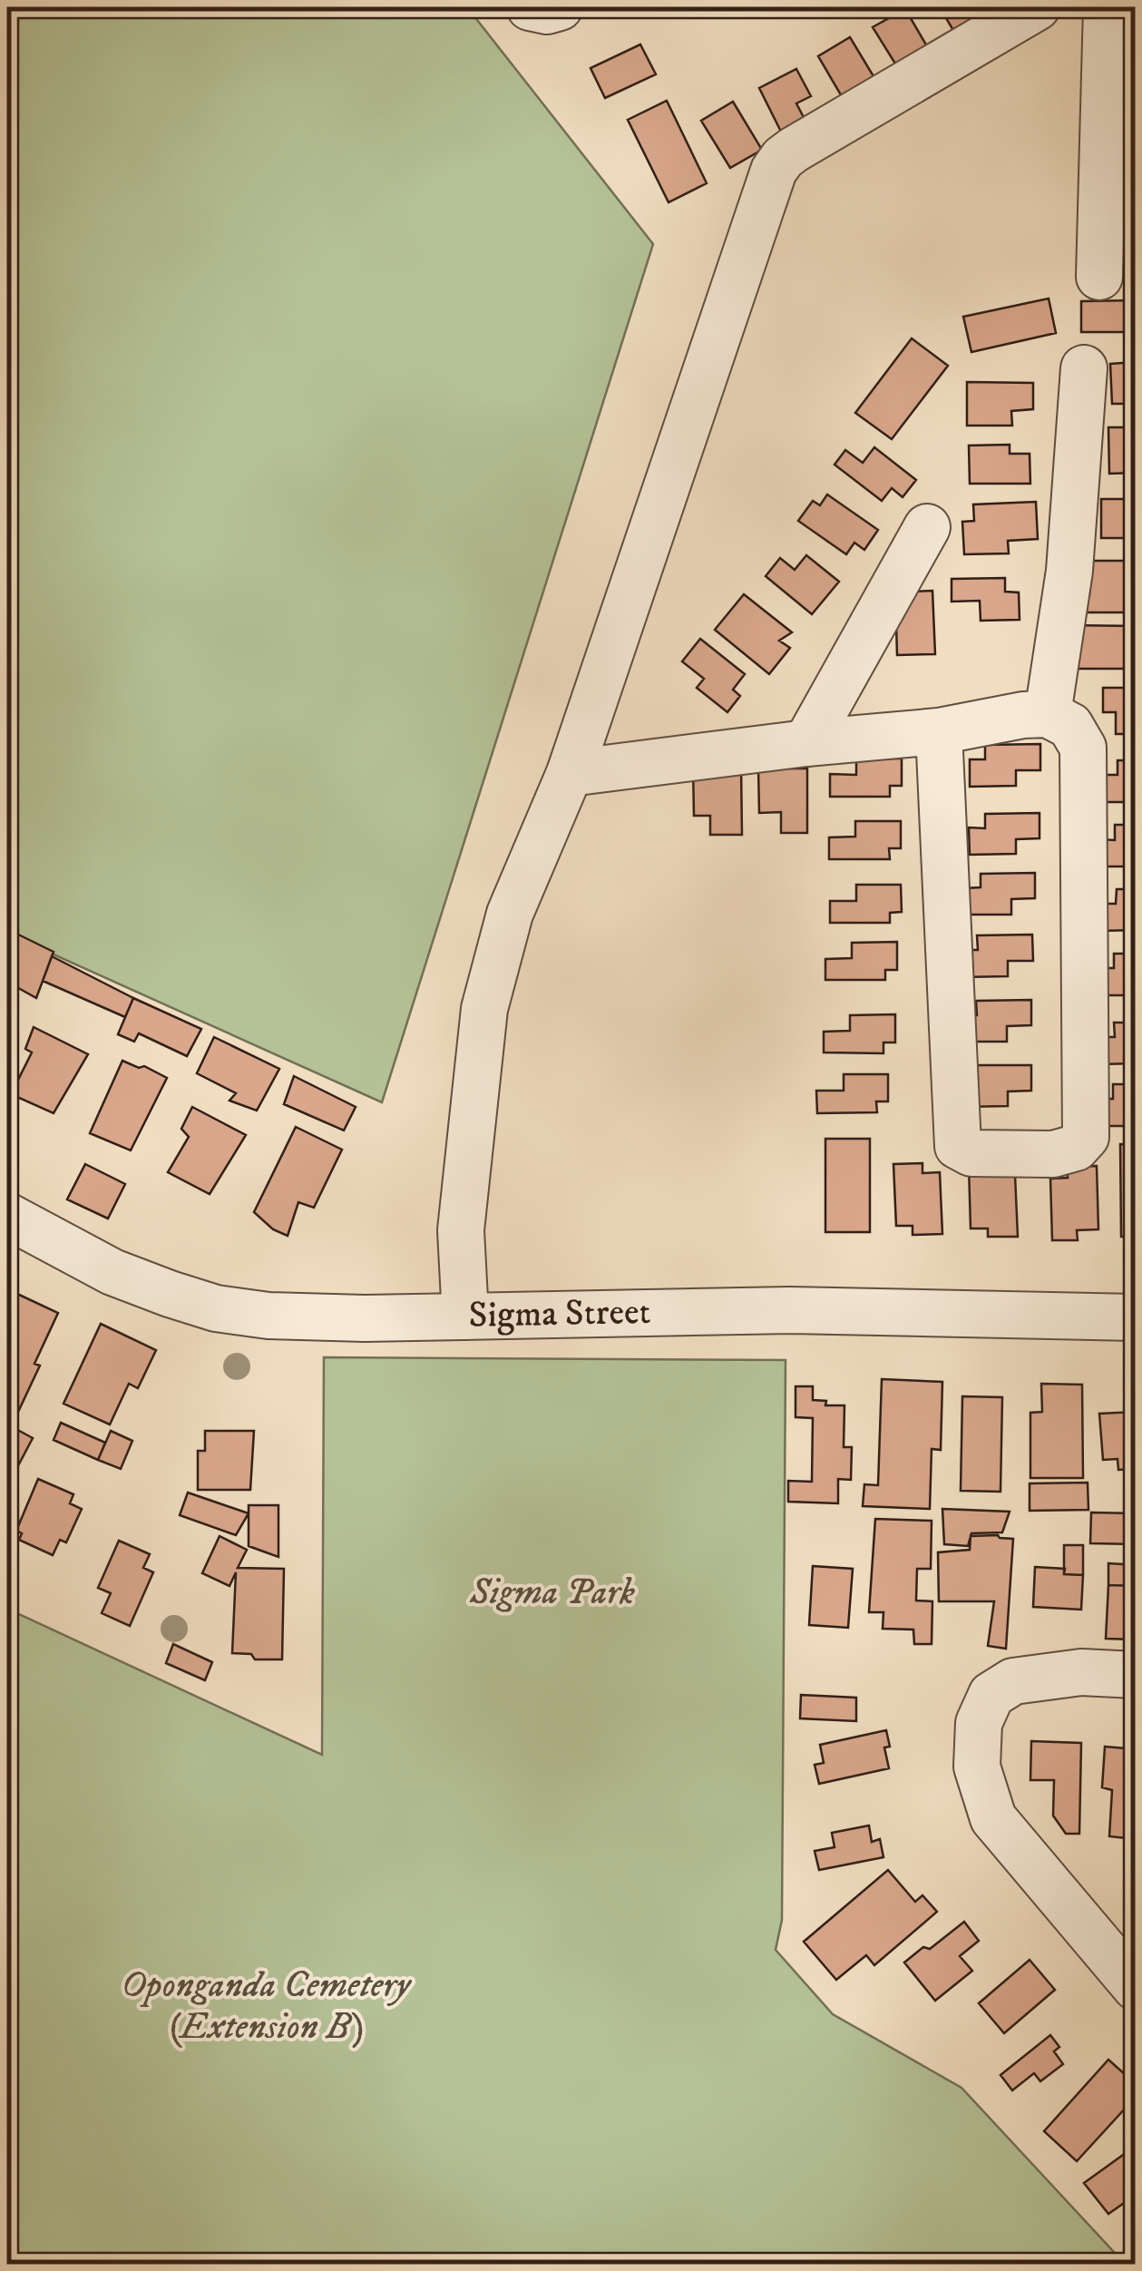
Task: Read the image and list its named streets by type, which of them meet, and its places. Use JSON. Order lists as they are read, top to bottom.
{
  "streets": {
    "street": ["Sigma Street"]
  },
  "parks": ["Sigma Park", "Oponganda Cemetery (Extension B)"]
}
